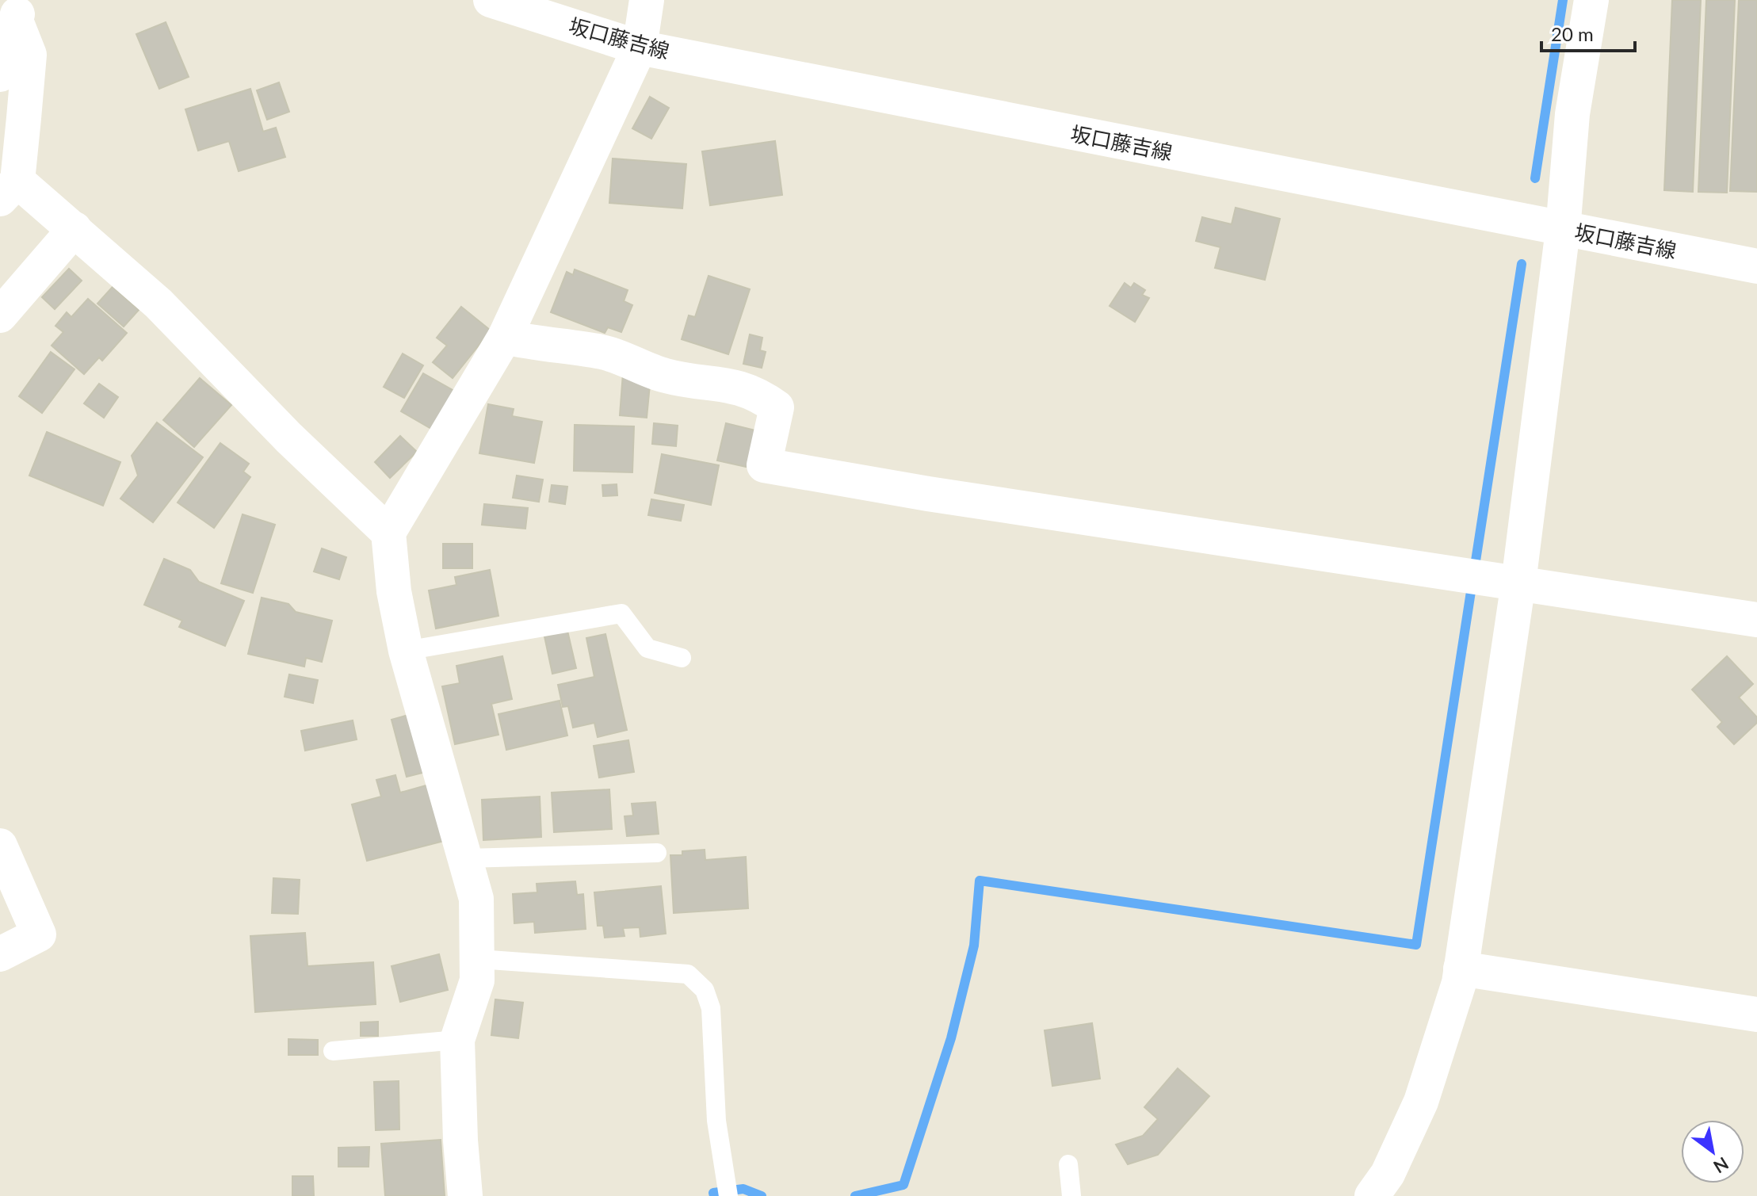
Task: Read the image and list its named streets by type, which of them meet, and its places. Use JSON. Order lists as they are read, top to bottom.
{
  "streets": {
    "street": ["坂口藤吉線"]
  },
  "scale_bar": "20 m",
  "north": "bottom right"
}
